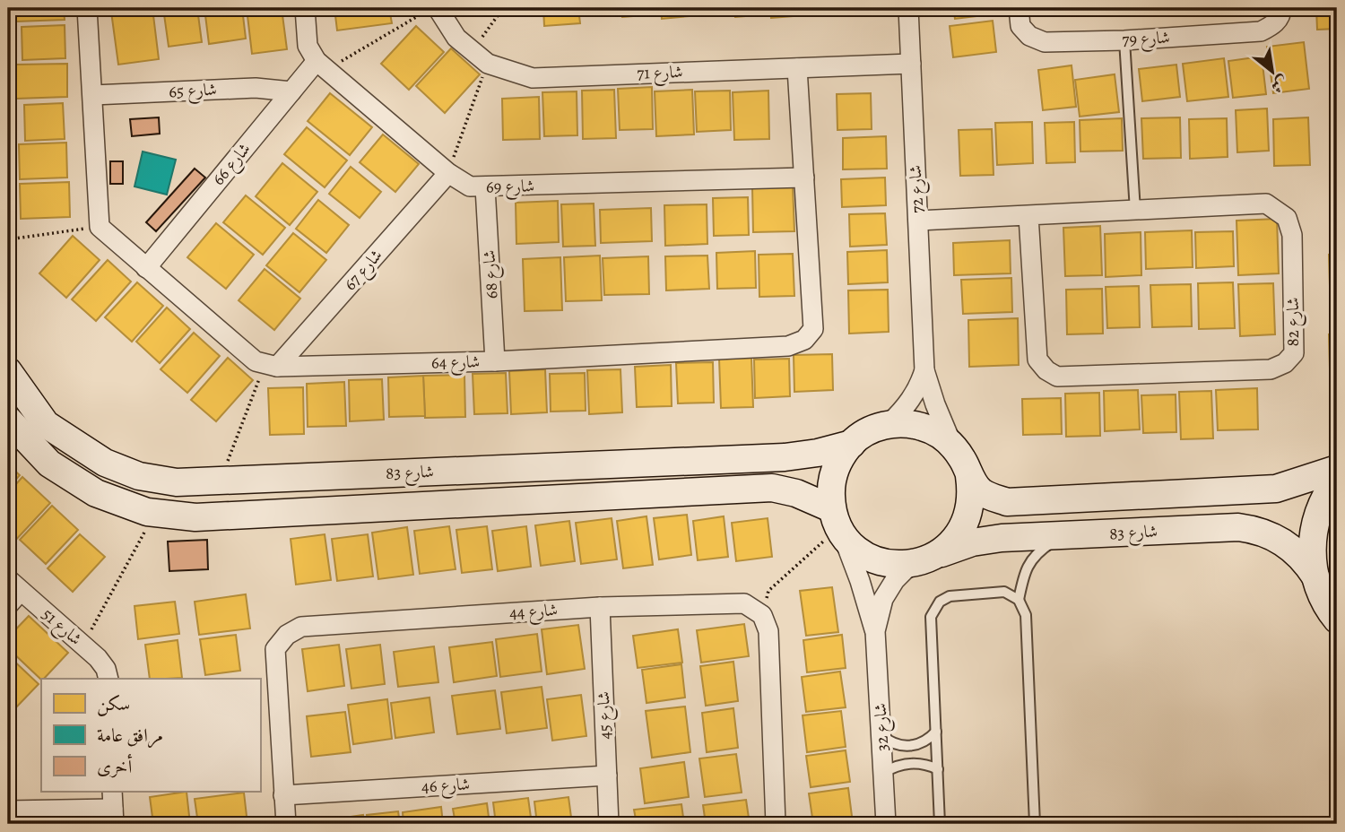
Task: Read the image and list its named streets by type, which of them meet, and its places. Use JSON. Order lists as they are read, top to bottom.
{
  "streets": {
    "street": [
      "شارع 79",
      "شارع 71",
      "شارع 65",
      "شارع 66",
      "شارع 69",
      "شارع 72",
      "شارع 67",
      "شارع 68",
      "شارع 82",
      "شارع 64",
      "شارع 83",
      "شارع 44",
      "شارع 51",
      "شارع 45",
      "شارع 32",
      "شارع 46"
    ]
  },
  "crossings": [
    ["شارع 71", "شارع 72"],
    ["شارع 71", "شارع 64"],
    ["شارع 65", "شارع 66"],
    ["شارع 66", "شارع 69"],
    ["شارع 69", "شارع 67"],
    ["شارع 69", "شارع 68"],
    ["شارع 69", "شارع 64"],
    ["شارع 72", "شارع 82"],
    ["شارع 72", "شارع 83"],
    ["شارع 72", "شارع 32"],
    ["شارع 67", "شارع 64"],
    ["شارع 68", "شارع 64"],
    ["شارع 83", "شارع 32"],
    ["شارع 44", "شارع 45"],
    ["شارع 44", "شارع 46"],
    ["شارع 45", "شارع 46"]
  ],
  "legend": ["سكن", "مرافق عامة", "أخرى"],
  "north": "bottom right"
}
